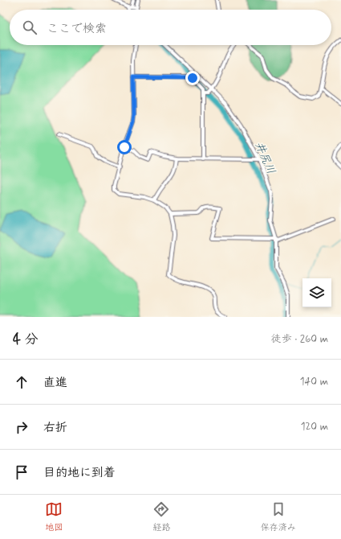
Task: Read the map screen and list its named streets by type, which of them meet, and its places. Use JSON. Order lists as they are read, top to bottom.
{
  "water": ["井尻川"],
  "page": {
    "search": "ここで検索",
    "heading": ["4 分", "徒歩 · 260 m"],
    "list": [
      ["直進", "140 m"],
      ["右折", "120 m"],
      "目的地に到着"
    ],
    "nav": ["地図", "経路", "保存済み"]
  }
}
